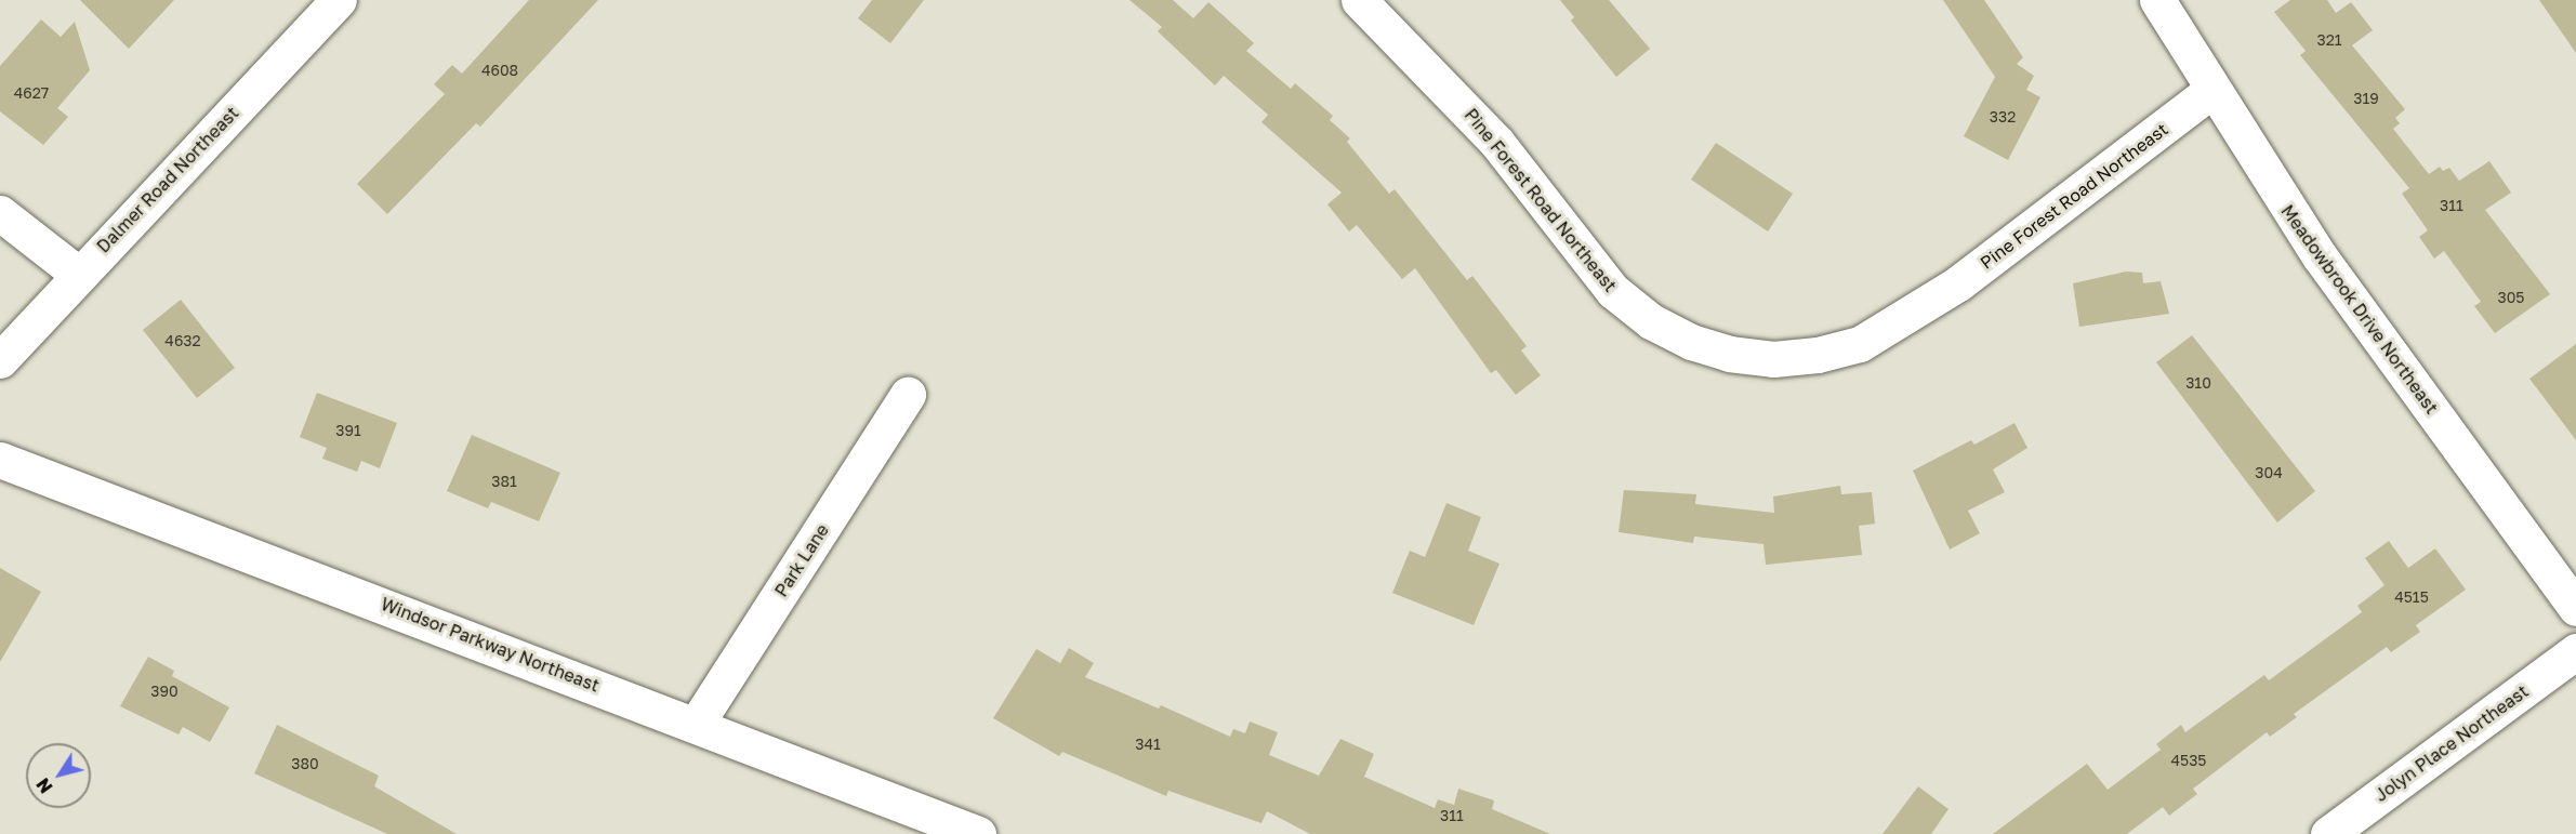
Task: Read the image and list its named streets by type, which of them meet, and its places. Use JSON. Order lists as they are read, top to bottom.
{
  "streets": {
    "street": [
      "Dalmer Road Northeast",
      "Pine Forest Road Northeast",
      "Meadowbrook Drive Northeast",
      "Park Lane",
      "Windsor Parkway Northeast",
      "Jolyn Place Northeast"
    ]
  },
  "crossings": [
    ["Pine Forest Road Northeast", "Meadowbrook Drive Northeast"],
    ["Park Lane", "Windsor Parkway Northeast"]
  ],
  "house_numbers": [
    "321",
    "4608",
    "4627",
    "319",
    "332",
    "311",
    "305",
    "4632",
    "310",
    "391",
    "304",
    "381",
    "4515",
    "390",
    "341",
    "4535",
    "380",
    "311"
  ],
  "north": "bottom left"
}
